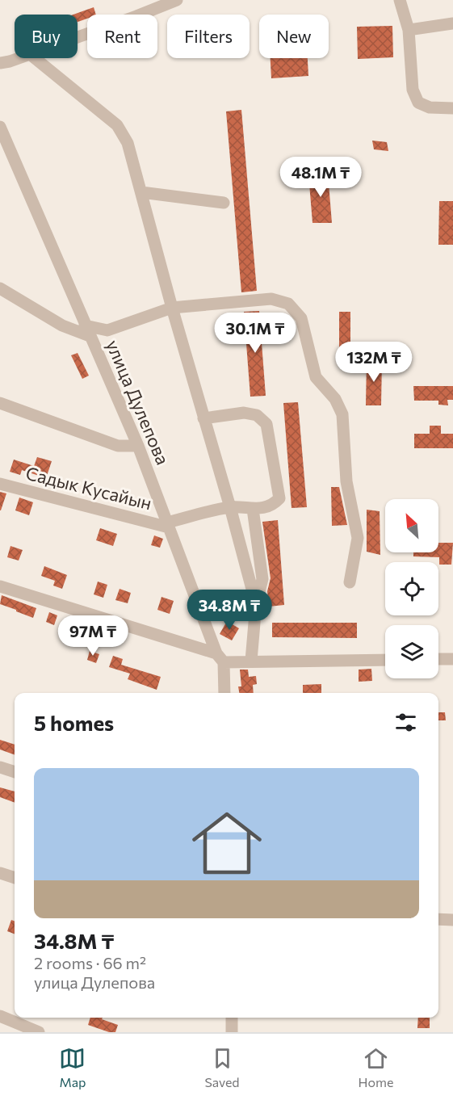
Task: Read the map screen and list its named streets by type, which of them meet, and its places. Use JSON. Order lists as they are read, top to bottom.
{
  "streets": {
    "street": ["улица Дулепова", "Садык Кусайын"]
  },
  "crossings": [
    ["улица Дулепова", "Садык Кусайын"]
  ],
  "north": "top left",
  "page": {
    "chip": [
      "Buy",
      "Rent",
      "Filters",
      "New"
    ],
    "price": [
      "48.1M ₸",
      "30.1M ₸",
      "132M ₸",
      "34.8M ₸",
      "97M ₸"
    ],
    "heading": "5 homes",
    "list": [
      {
        "name": "34.8M ₸",
        "note": "2 rooms · 66 m² · улица Дулепова"
      }
    ],
    "tabs": ["Map", "Saved", "Home"]
  }
}
